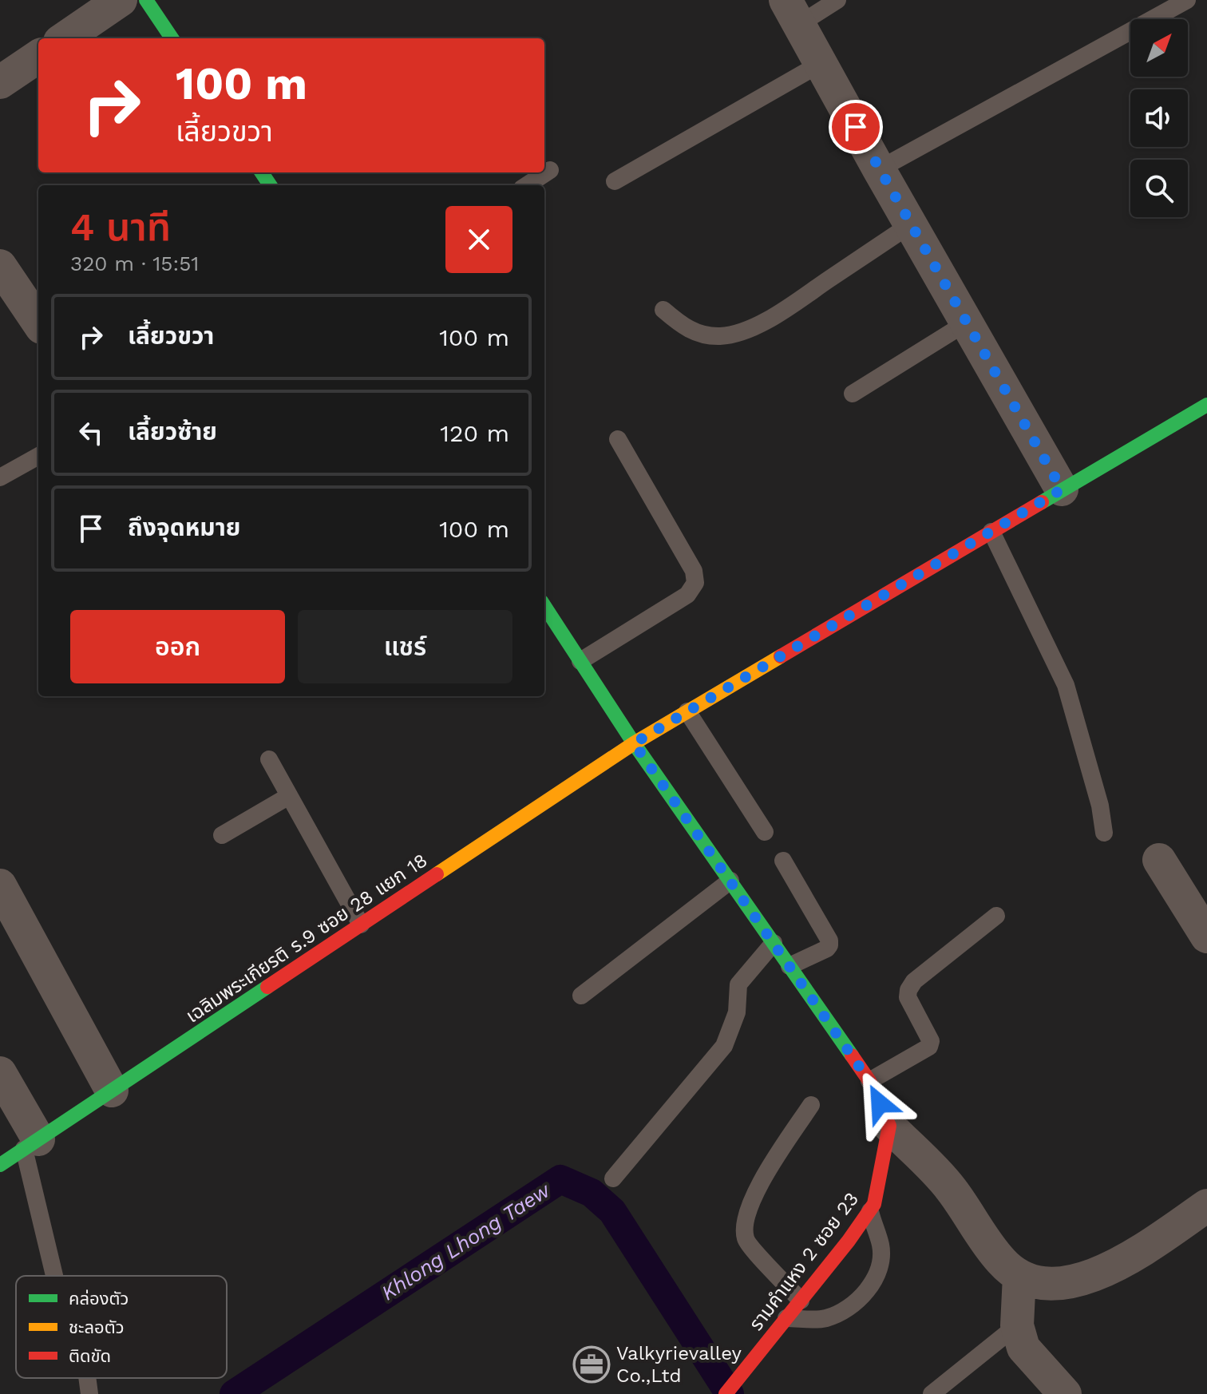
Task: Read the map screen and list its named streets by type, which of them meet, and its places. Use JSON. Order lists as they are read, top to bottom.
{
  "streets": {
    "street": ["เฉลิมพระเกียรติ ร.9 ซอย 28 แยก 18", "รามคำแหง 2 ซอย 23"]
  },
  "water": ["Khlong Lhong Taew"],
  "places": {
    "office": ["Valkyrievalley Co.,Ltd"]
  },
  "legend": ["คล่องตัว", "ชะลอตัว", "ติดขัด"],
  "north": "top right",
  "page": {
    "turn": ["100 m", "เลี้ยวขวา"],
    "heading": ["4 นาที", "320 m · 15:51"],
    "list": [
      {
        "name": "เลี้ยวขวา",
        "value": "100 m"
      },
      {
        "name": "เลี้ยวซ้าย",
        "value": "120 m"
      },
      {
        "name": "ถึงจุดหมาย",
        "value": "100 m"
      }
    ],
    "buttons": ["ออก", "แชร์"]
  }
}
